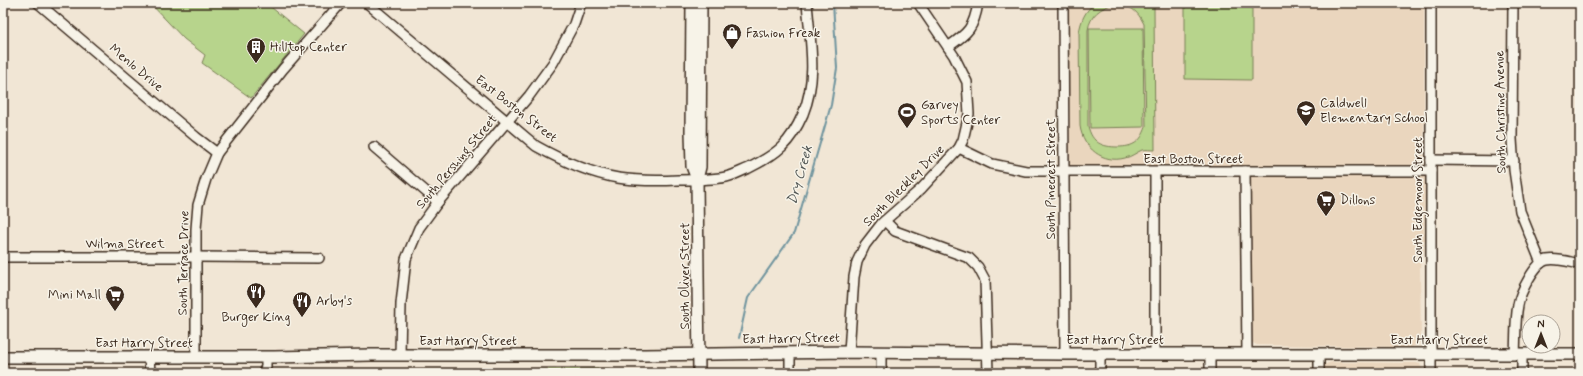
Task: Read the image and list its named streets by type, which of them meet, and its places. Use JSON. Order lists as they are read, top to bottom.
{
  "streets": {
    "main road": ["South Oliver Street", "East Harry Street"],
    "street": [
      "Menlo Drive",
      "East Boston Street",
      "South Christine Avenue",
      "South Pershing Street",
      "South Pinecrest Street",
      "South Bleckley Drive",
      "South Edgemoor Street",
      "Wilma Street",
      "South Terrace Drive"
    ]
  },
  "crossings": [
    ["Menlo Drive", "South Terrace Drive"],
    ["East Boston Street", "South Pershing Street"],
    ["East Boston Street", "South Pinecrest Street"],
    ["East Boston Street", "South Bleckley Drive"],
    ["East Boston Street", "South Edgemoor Street"],
    ["East Boston Street", "South Oliver Street"],
    ["South Pershing Street", "East Harry Street"],
    ["South Pinecrest Street", "East Harry Street"],
    ["South Bleckley Drive", "East Harry Street"],
    ["South Edgemoor Street", "East Harry Street"],
    ["Wilma Street", "South Terrace Drive"],
    ["South Terrace Drive", "East Harry Street"],
    ["South Oliver Street", "East Harry Street"]
  ],
  "water": ["Dry Creek"],
  "places": {
    "shop": ["Fashion Freak"],
    "building": ["Hilltop Center"],
    "school or university": ["Caldwell Elementary School"],
    "sports": ["Garvey Sports Center"],
    "supermarket": ["Dillons", "Mini Mall"],
    "restaurant": ["Burger King", "Arby's"]
  },
  "north": "top"
}
